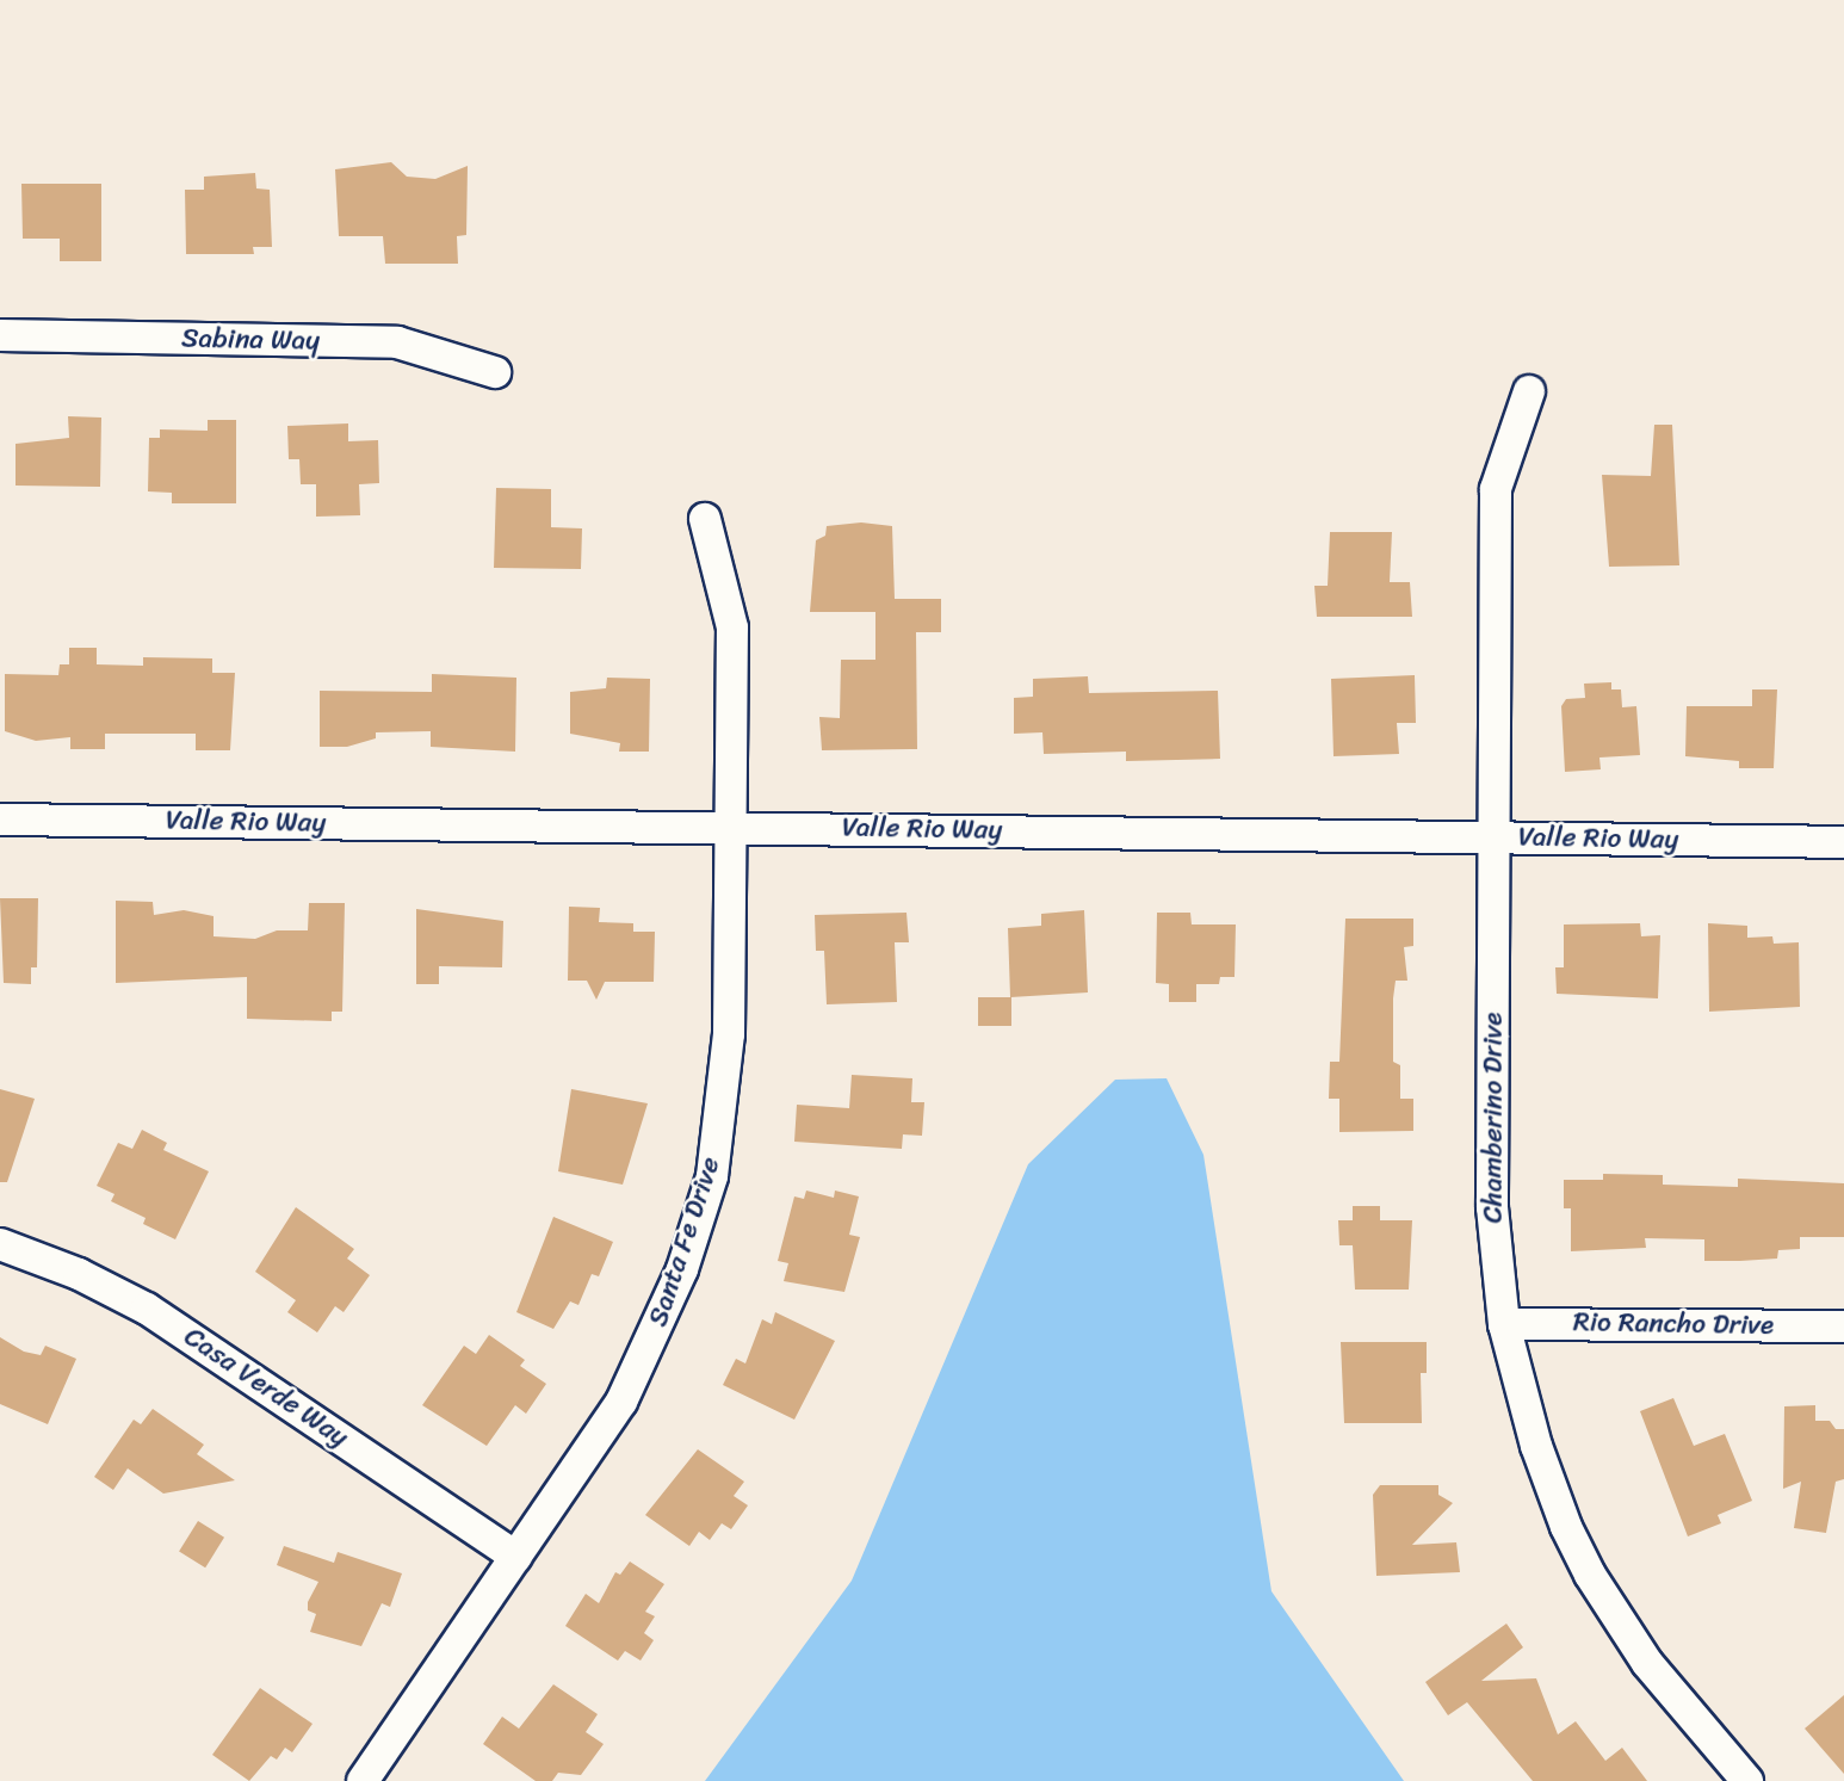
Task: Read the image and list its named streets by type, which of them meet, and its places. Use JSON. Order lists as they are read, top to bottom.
{
  "streets": {
    "street": [
      "Sabina Way",
      "Valle Rio Way",
      "Chamberino Drive",
      "Santa Fe Drive",
      "Rio Rancho Drive",
      "Casa Verde Way"
    ]
  },
  "crossings": [
    ["Valle Rio Way", "Chamberino Drive"],
    ["Valle Rio Way", "Santa Fe Drive"],
    ["Chamberino Drive", "Rio Rancho Drive"],
    ["Santa Fe Drive", "Casa Verde Way"]
  ]
}
